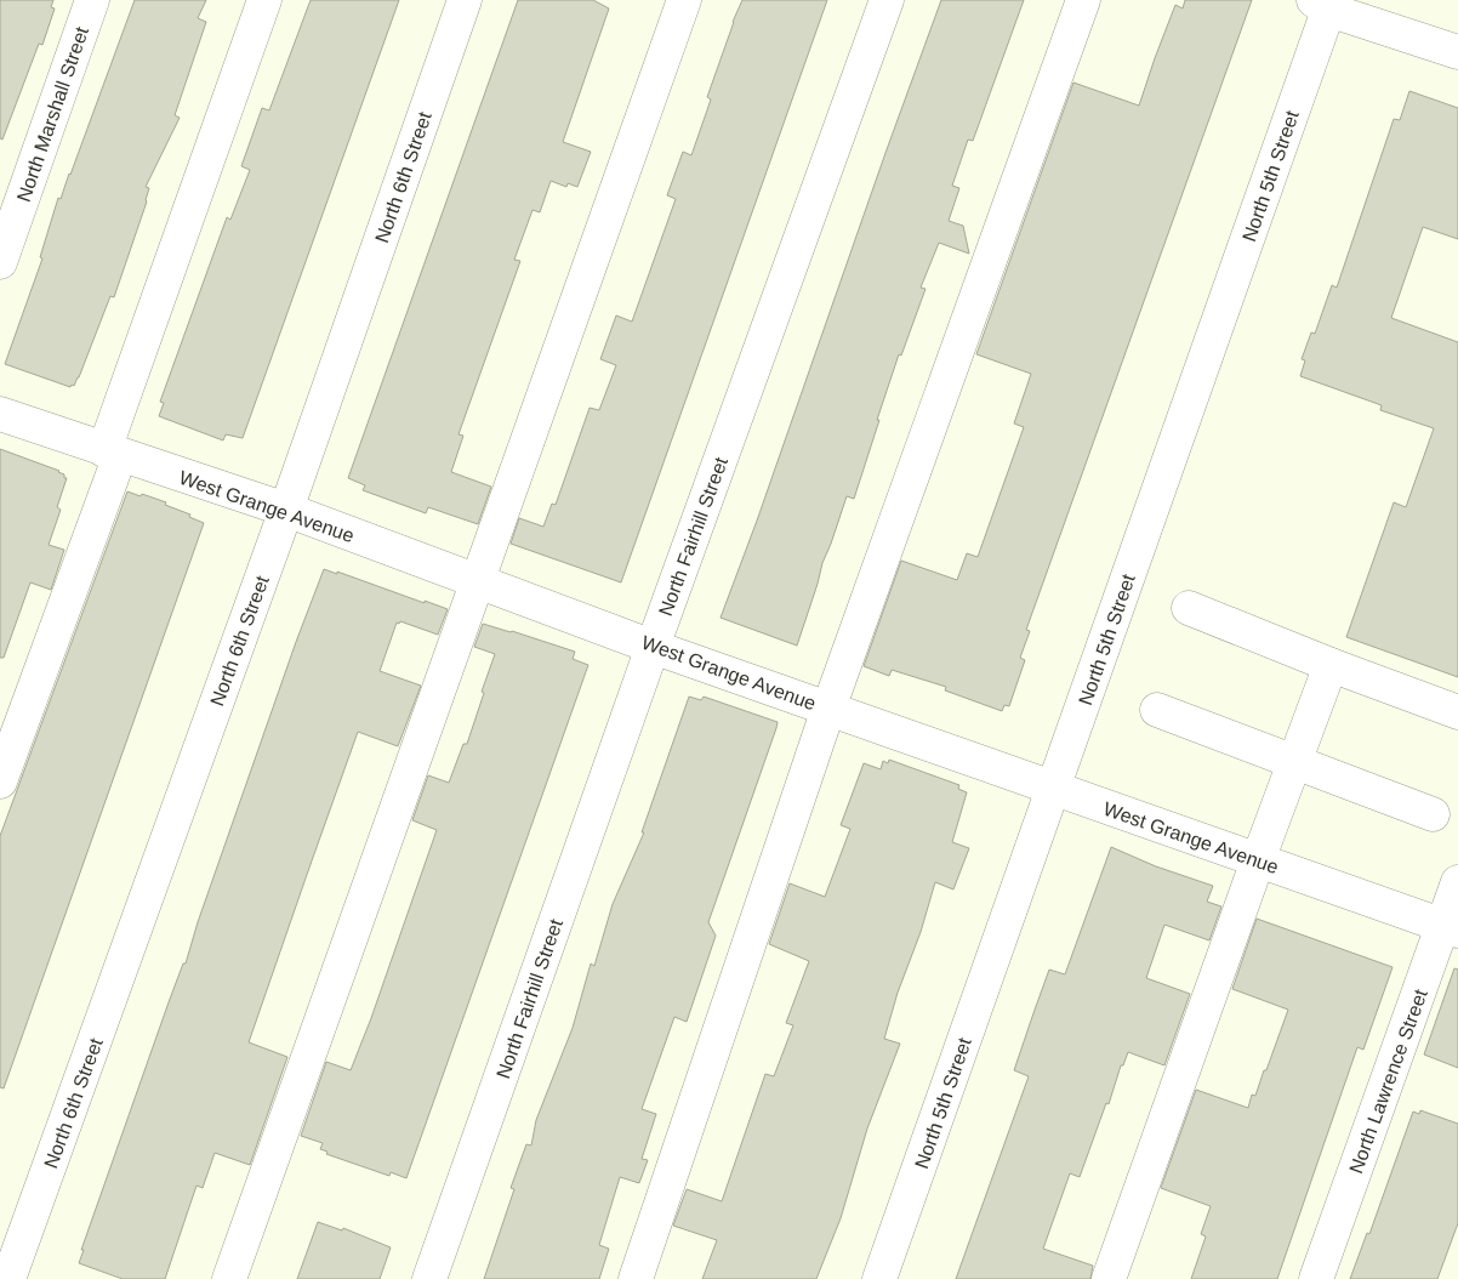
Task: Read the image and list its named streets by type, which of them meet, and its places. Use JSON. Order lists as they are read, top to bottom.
{
  "streets": {
    "street": [
      "North Marshall Street",
      "North 5th Street",
      "North 6th Street",
      "West Grange Avenue",
      "North Fairhill Street",
      "North Lawrence Street"
    ]
  },
  "crossings": [
    ["North 5th Street", "West Grange Avenue"],
    ["North 6th Street", "West Grange Avenue"],
    ["West Grange Avenue", "North Fairhill Street"],
    ["West Grange Avenue", "North Lawrence Street"]
  ]
}
